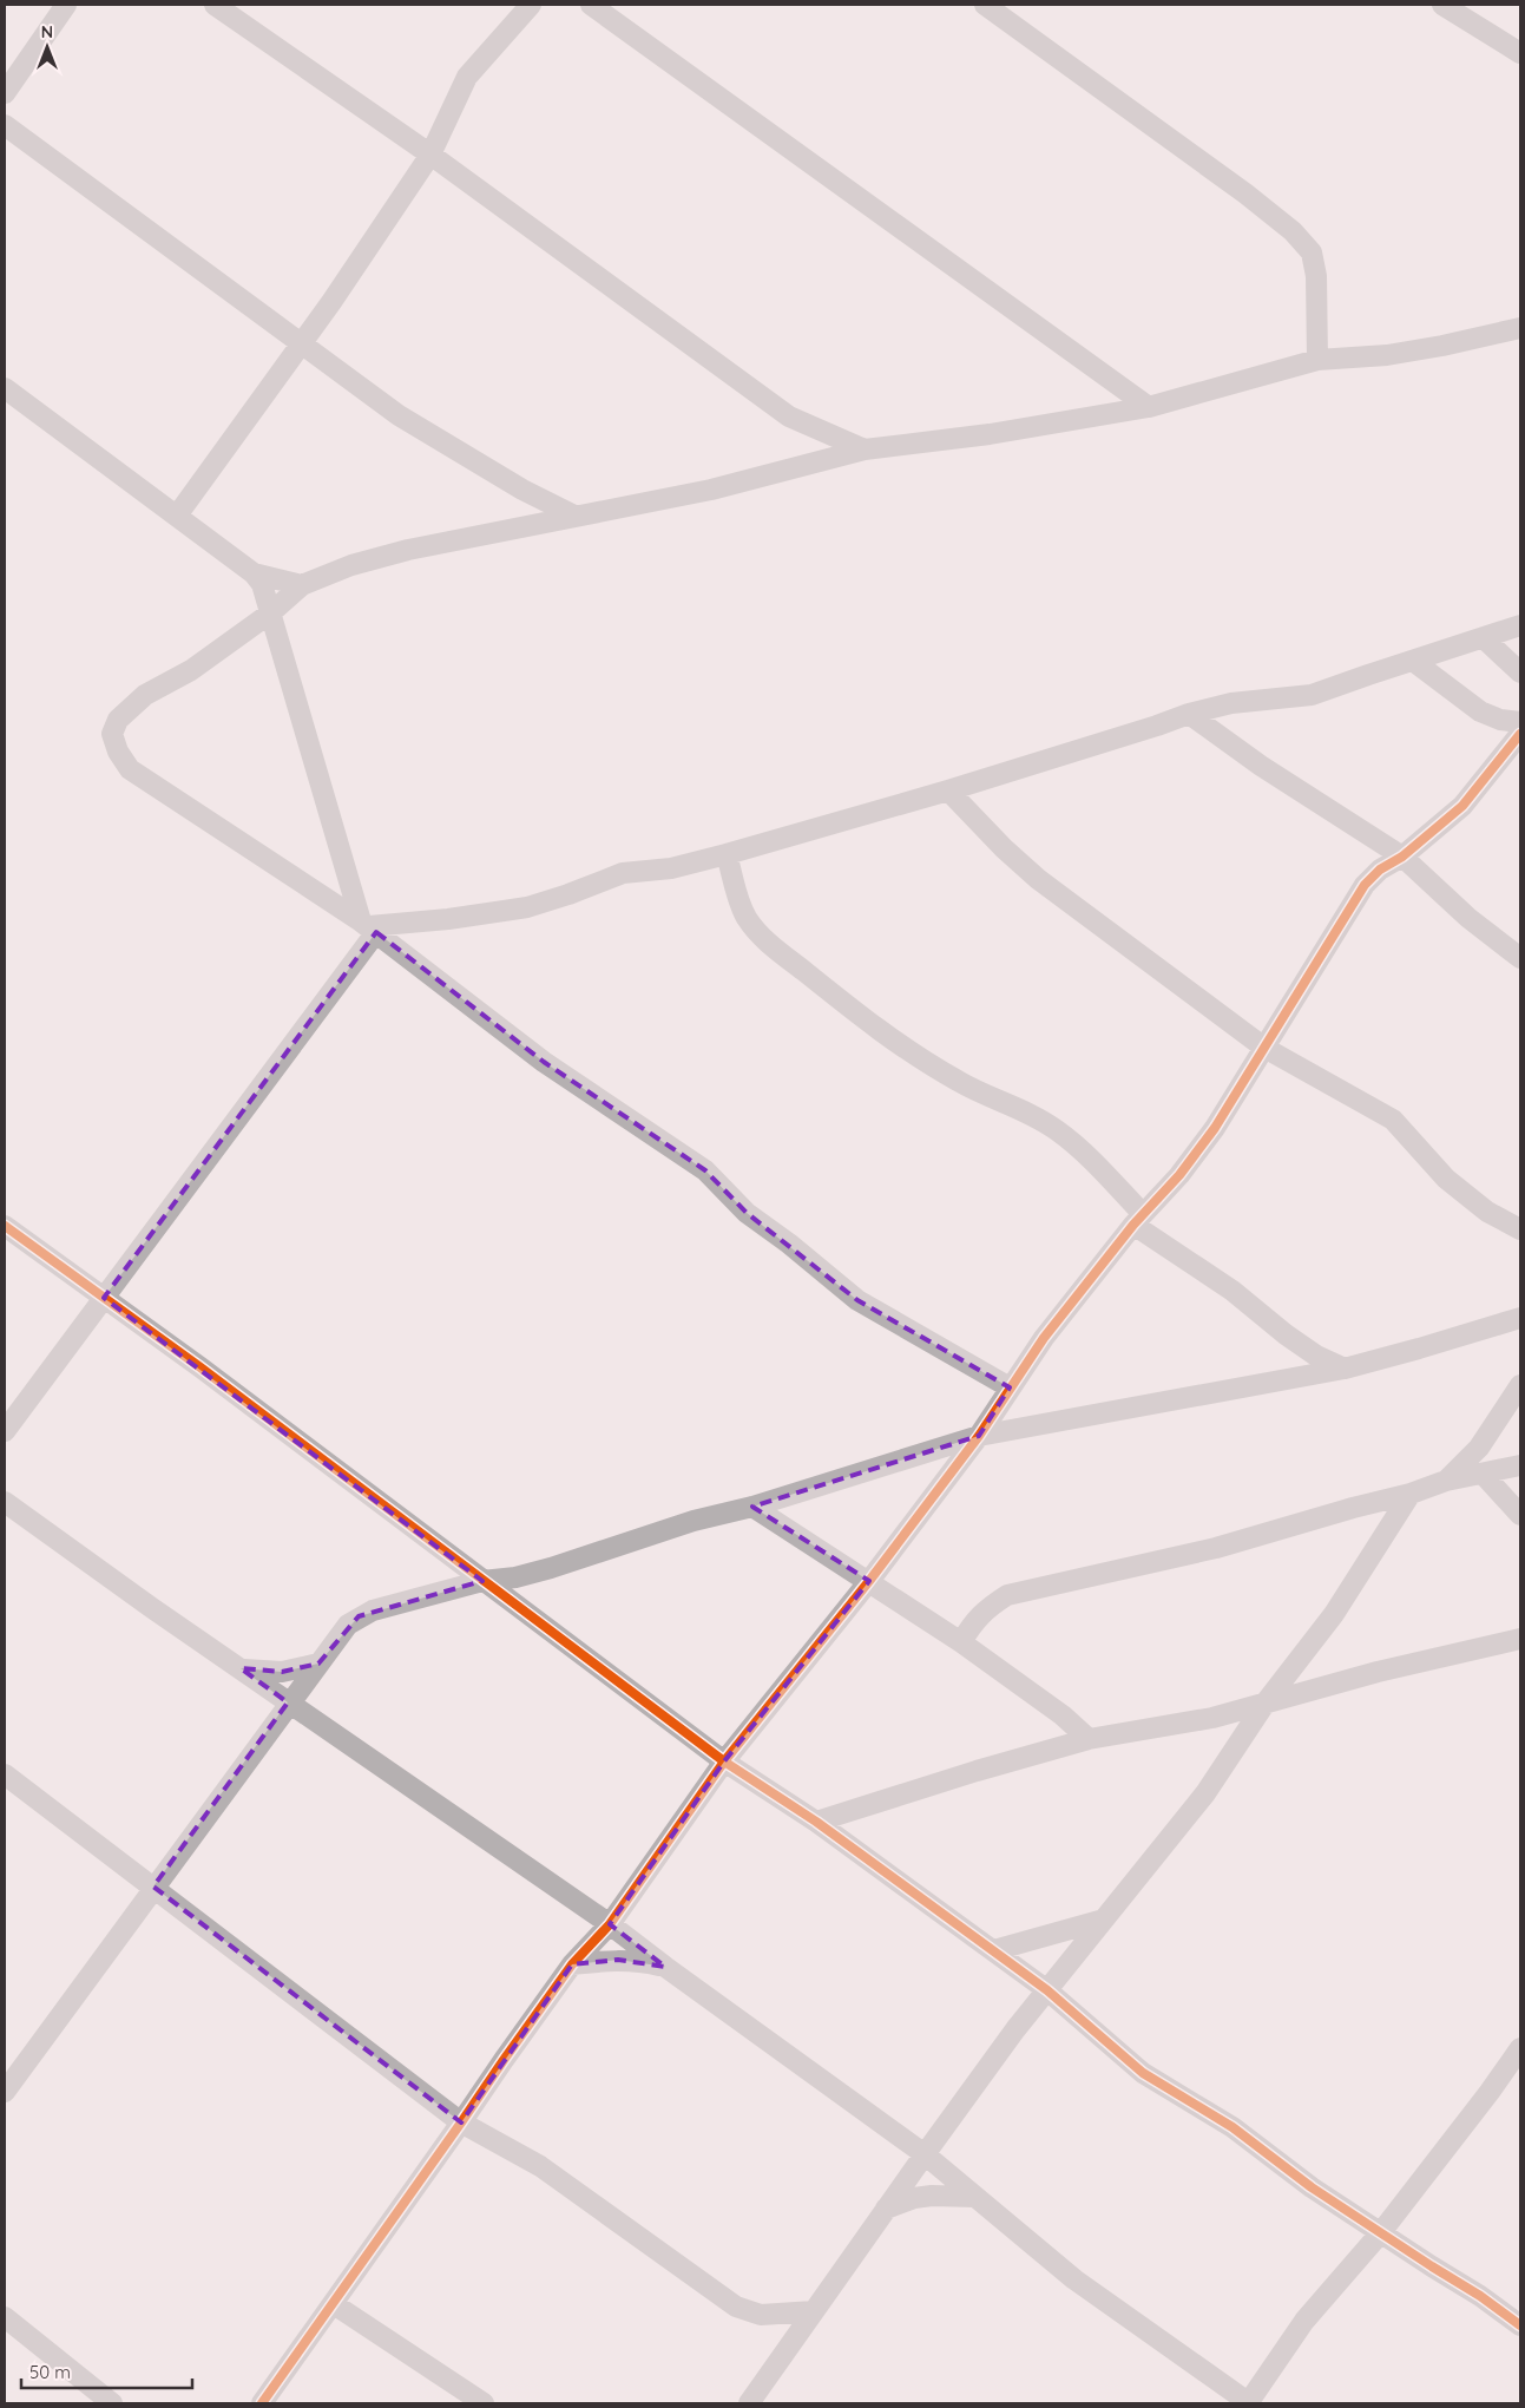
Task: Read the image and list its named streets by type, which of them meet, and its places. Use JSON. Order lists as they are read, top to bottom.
{
  "scale_bar": "50 m",
  "north": "top"
}
